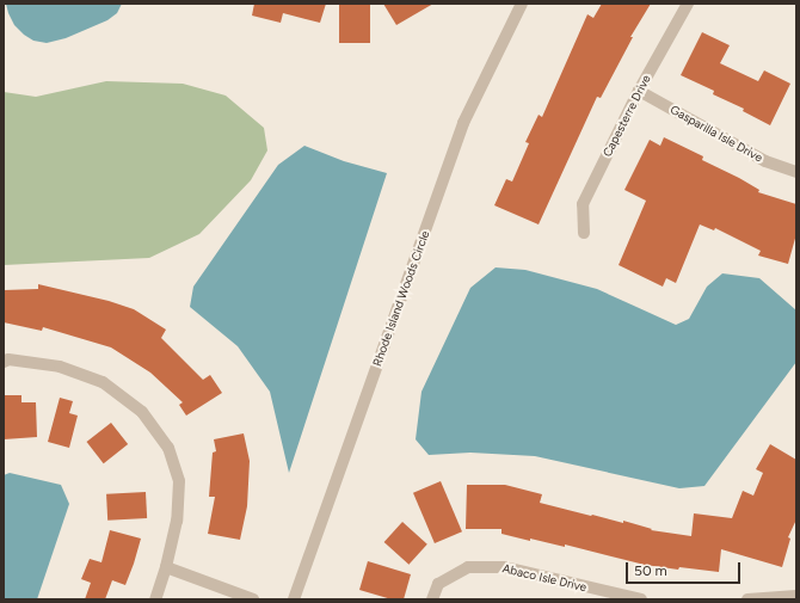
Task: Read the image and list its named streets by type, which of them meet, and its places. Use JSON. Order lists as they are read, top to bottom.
{
  "streets": {
    "street": [
      "Capesterre Drive",
      "Gasparilla Isle Drive",
      "Rhode Island Woods Circle",
      "Abaco Isle Drive"
    ]
  },
  "crossings": [
    ["Capesterre Drive", "Gasparilla Isle Drive"]
  ],
  "scale_bar": "50 m"
}
